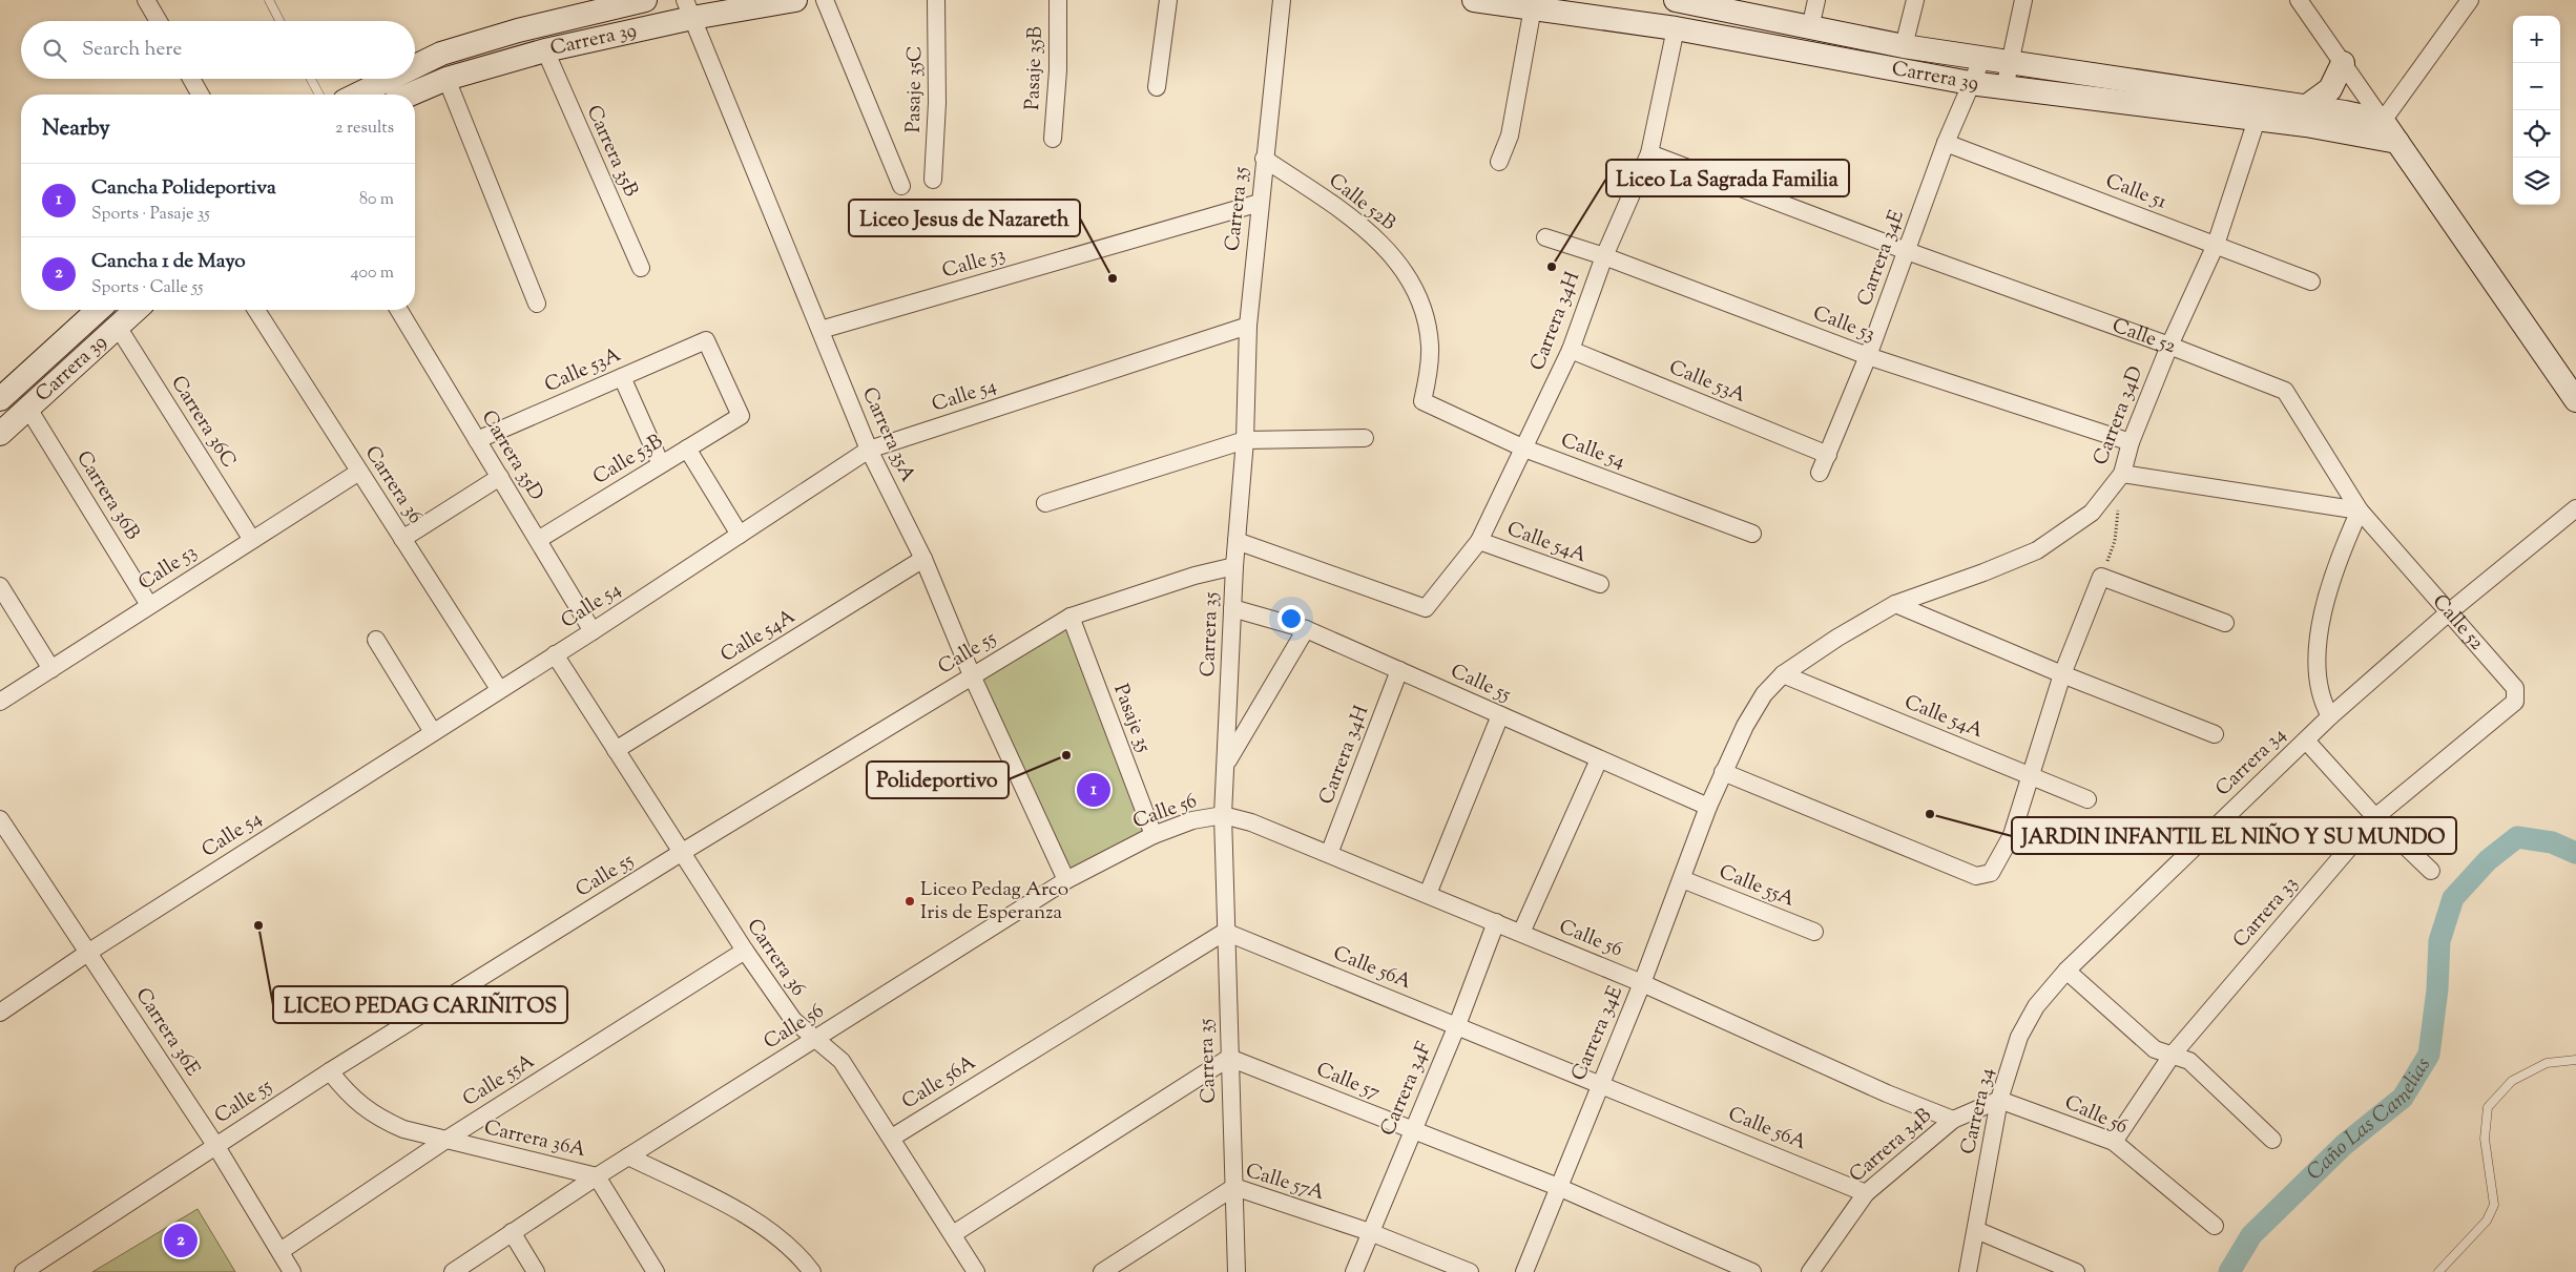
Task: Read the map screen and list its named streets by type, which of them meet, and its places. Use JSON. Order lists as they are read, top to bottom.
{
  "streets": {
    "main road": ["Carrera 39"],
    "street": [
      "Pasaje 35B",
      "Pasaje 35C",
      "Carrera 35B",
      "Calle 51",
      "Calle 52B",
      "Carrera 35",
      "Carrera 34E",
      "Calle 53",
      "Carrera 34H",
      "Calle 52",
      "Calle 53A",
      "Calle 54",
      "Carrera 34D",
      "Carrera 36C",
      "Carrera 35A",
      "Carrera 35D",
      "Calle 53B",
      "Carrera 36",
      "Carrera 36B",
      "Calle 54A",
      "Calle 55",
      "Pasaje 35",
      "Carrera 34",
      "Calle 56",
      "Calle 55A",
      "Carrera 33",
      "Calle 56A",
      "Carrera 36E",
      "Calle 57",
      "Carrera 34F",
      "Carrera 36A",
      "Carrera 34B",
      "Calle 57A"
    ]
  },
  "crossings": [
    ["Carrera 39", "Carrera 35B"],
    ["Carrera 39", "Carrera 34E"],
    ["Carrera 39", "Carrera 34H"],
    ["Carrera 39", "Carrera 34D"],
    ["Carrera 39", "Carrera 36C"],
    ["Carrera 39", "Carrera 35A"],
    ["Carrera 39", "Carrera 36B"],
    ["Calle 51", "Carrera 34E"],
    ["Calle 51", "Carrera 34D"],
    ["Calle 52B", "Carrera 35"],
    ["Calle 52B", "Calle 54"],
    ["Carrera 35", "Calle 53"],
    ["Carrera 35", "Carrera 34H"],
    ["Carrera 35", "Calle 54"],
    ["Carrera 35", "Calle 55"],
    ["Carrera 35", "Calle 56"],
    ["Carrera 35", "Calle 56A"],
    ["Carrera 35", "Calle 57"],
    ["Carrera 35", "Calle 57A"],
    ["Carrera 34E", "Calle 53"],
    ["Carrera 34E", "Calle 52"],
    ["Carrera 34E", "Calle 53A"],
    ["Carrera 34E", "Carrera 34D"],
    ["Carrera 34E", "Calle 54A"],
    ["Carrera 34E", "Calle 55"],
    ["Carrera 34E", "Calle 56"],
    ["Carrera 34E", "Calle 55A"],
    ["Carrera 34E", "Calle 56A"],
    ["Carrera 34E", "Calle 57"],
    ["Calle 53", "Carrera 34H"],
    ["Calle 53", "Carrera 34D"],
    ["Calle 53", "Carrera 36C"],
    ["Calle 53", "Carrera 35A"],
    ["Calle 53", "Carrera 36"],
    ["Calle 53", "Carrera 36B"],
    ["Carrera 34H", "Calle 52"],
    ["Carrera 34H", "Calle 53A"],
    ["Carrera 34H", "Calle 54"],
    ["Carrera 34H", "Calle 54A"],
    ["Carrera 34H", "Calle 55"],
    ["Carrera 34H", "Calle 56"],
    ["Calle 52", "Carrera 34D"],
    ["Calle 52", "Carrera 34"],
    ["Calle 52", "Carrera 33"],
    ["Calle 53A", "Carrera 35D"],
    ["Calle 53A", "Calle 53B"],
    ["Calle 54", "Carrera 35A"],
    ["Calle 54", "Carrera 35D"],
    ["Calle 54", "Carrera 36"],
    ["Calle 54", "Carrera 36E"],
    ["Carrera 34D", "Calle 54A"],
    ["Carrera 35A", "Calle 54A"],
    ["Carrera 35A", "Calle 55"],
    ["Carrera 35A", "Calle 56"],
    ["Carrera 35D", "Calle 53B"],
    ["Carrera 36", "Calle 54A"],
    ["Carrera 36", "Calle 55"],
    ["Carrera 36", "Calle 56"],
    ["Carrera 36", "Calle 55A"],
    ["Carrera 36", "Calle 56A"],
    ["Calle 55", "Pasaje 35"],
    ["Calle 55", "Carrera 36E"],
    ["Calle 55", "Carrera 36A"],
    ["Pasaje 35", "Calle 56"],
    ["Carrera 34", "Calle 56"],
    ["Carrera 34", "Carrera 34B"],
    ["Calle 56", "Carrera 33"],
    ["Calle 56", "Carrera 34F"],
    ["Calle 56", "Carrera 36A"],
    ["Calle 56", "Carrera 34B"],
    ["Calle 55A", "Carrera 36E"],
    ["Calle 55A", "Carrera 36A"],
    ["Calle 56A", "Carrera 34F"],
    ["Calle 56A", "Carrera 34B"],
    ["Calle 57", "Carrera 34F"],
    ["Carrera 34F", "Calle 57A"]
  ],
  "water": ["Caño Las Camelias"],
  "places": [
    "Liceo La Sagrada Familia",
    "Liceo Jesus de Nazareth",
    "Polideportivo",
    "JARDIN INFANTIL EL NIÑO Y SU MUNDO",
    "Liceo Pedag Arco Iris de Esperanza",
    "LICEO PEDAG CARIÑITOS"
  ],
  "page": {
    "map_buttons": ["+", "−"],
    "search": "Search here",
    "heading": ["Nearby", "2 results"],
    "list": [
      {
        "mark": "1",
        "name": "Cancha Polideportiva",
        "note": "Sports · Pasaje 35",
        "value": "80 m"
      },
      {
        "mark": "2",
        "name": "Cancha 1 de Mayo",
        "note": "Sports · Calle 55",
        "value": "400 m"
      }
    ],
    "pins": ["1", "2"]
  }
}
